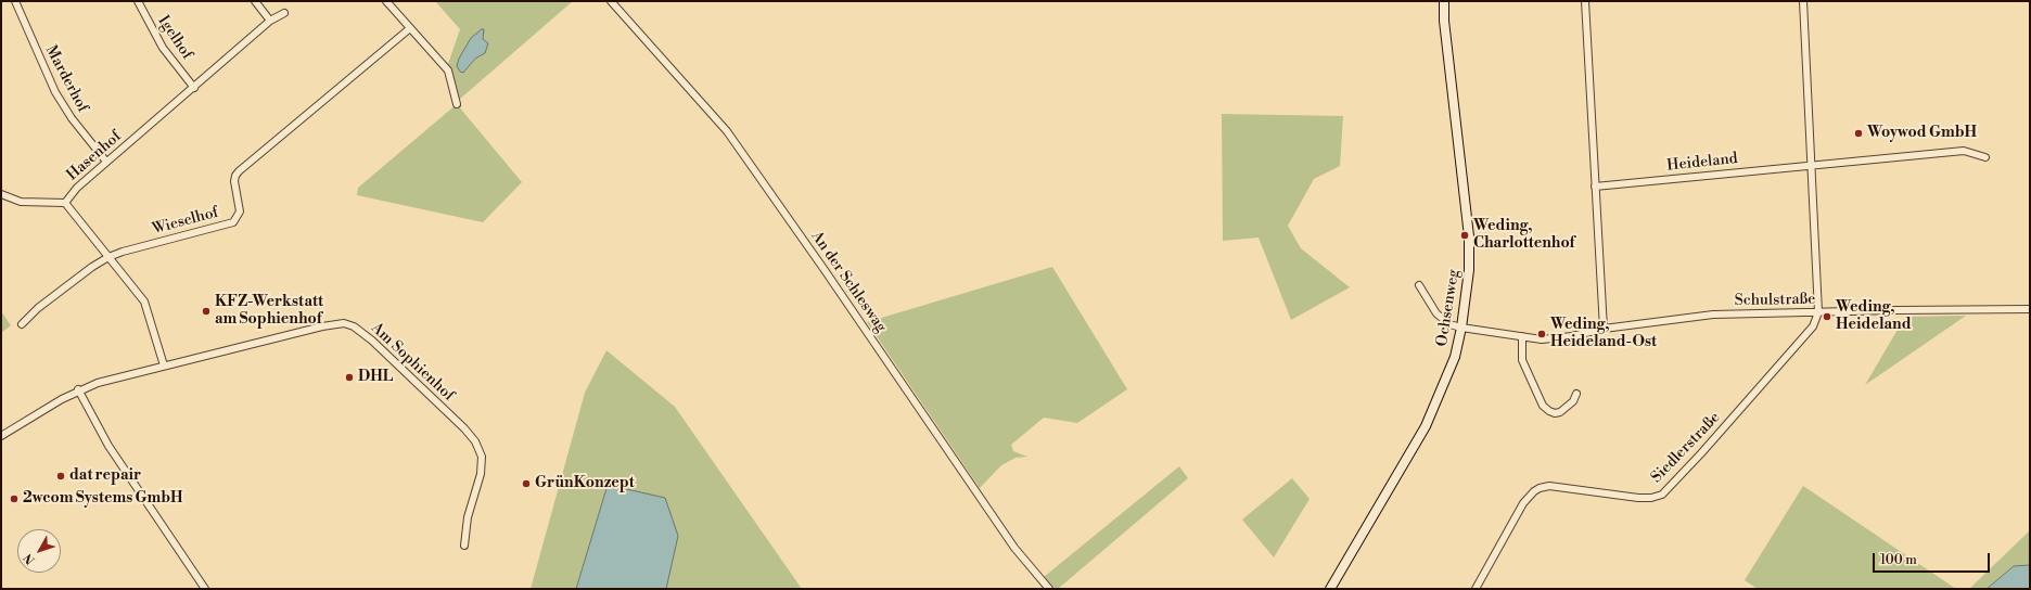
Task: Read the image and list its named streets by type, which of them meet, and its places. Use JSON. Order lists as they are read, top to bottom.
{
  "streets": {
    "main road": ["Ochsenweg"],
    "street": [
      "Igelhof",
      "Marderhof",
      "Hasenhof",
      "Heideland",
      "Wieselhof",
      "An der Schleswag",
      "Schulstraße",
      "Am Sophienhof",
      "Siedlerstraße"
    ]
  },
  "crossings": [
    ["Igelhof", "Hasenhof"],
    ["Marderhof", "Hasenhof"],
    ["Hasenhof", "Wieselhof"],
    ["Hasenhof", "Am Sophienhof"],
    ["Schulstraße", "Ochsenweg"],
    ["Schulstraße", "Siedlerstraße"]
  ],
  "places": [
    "Woywod GmbH",
    "Weding, Charlottenhof",
    "KFZ-Werkstatt am Sophienhof",
    "Weding, Heideland",
    "Weding, Heideland-Ost",
    "DHL",
    "dat repair",
    "GrünKonzept",
    "2wcom Systems GmbH"
  ],
  "scale_bar": "100 m",
  "north": "bottom left"
}
